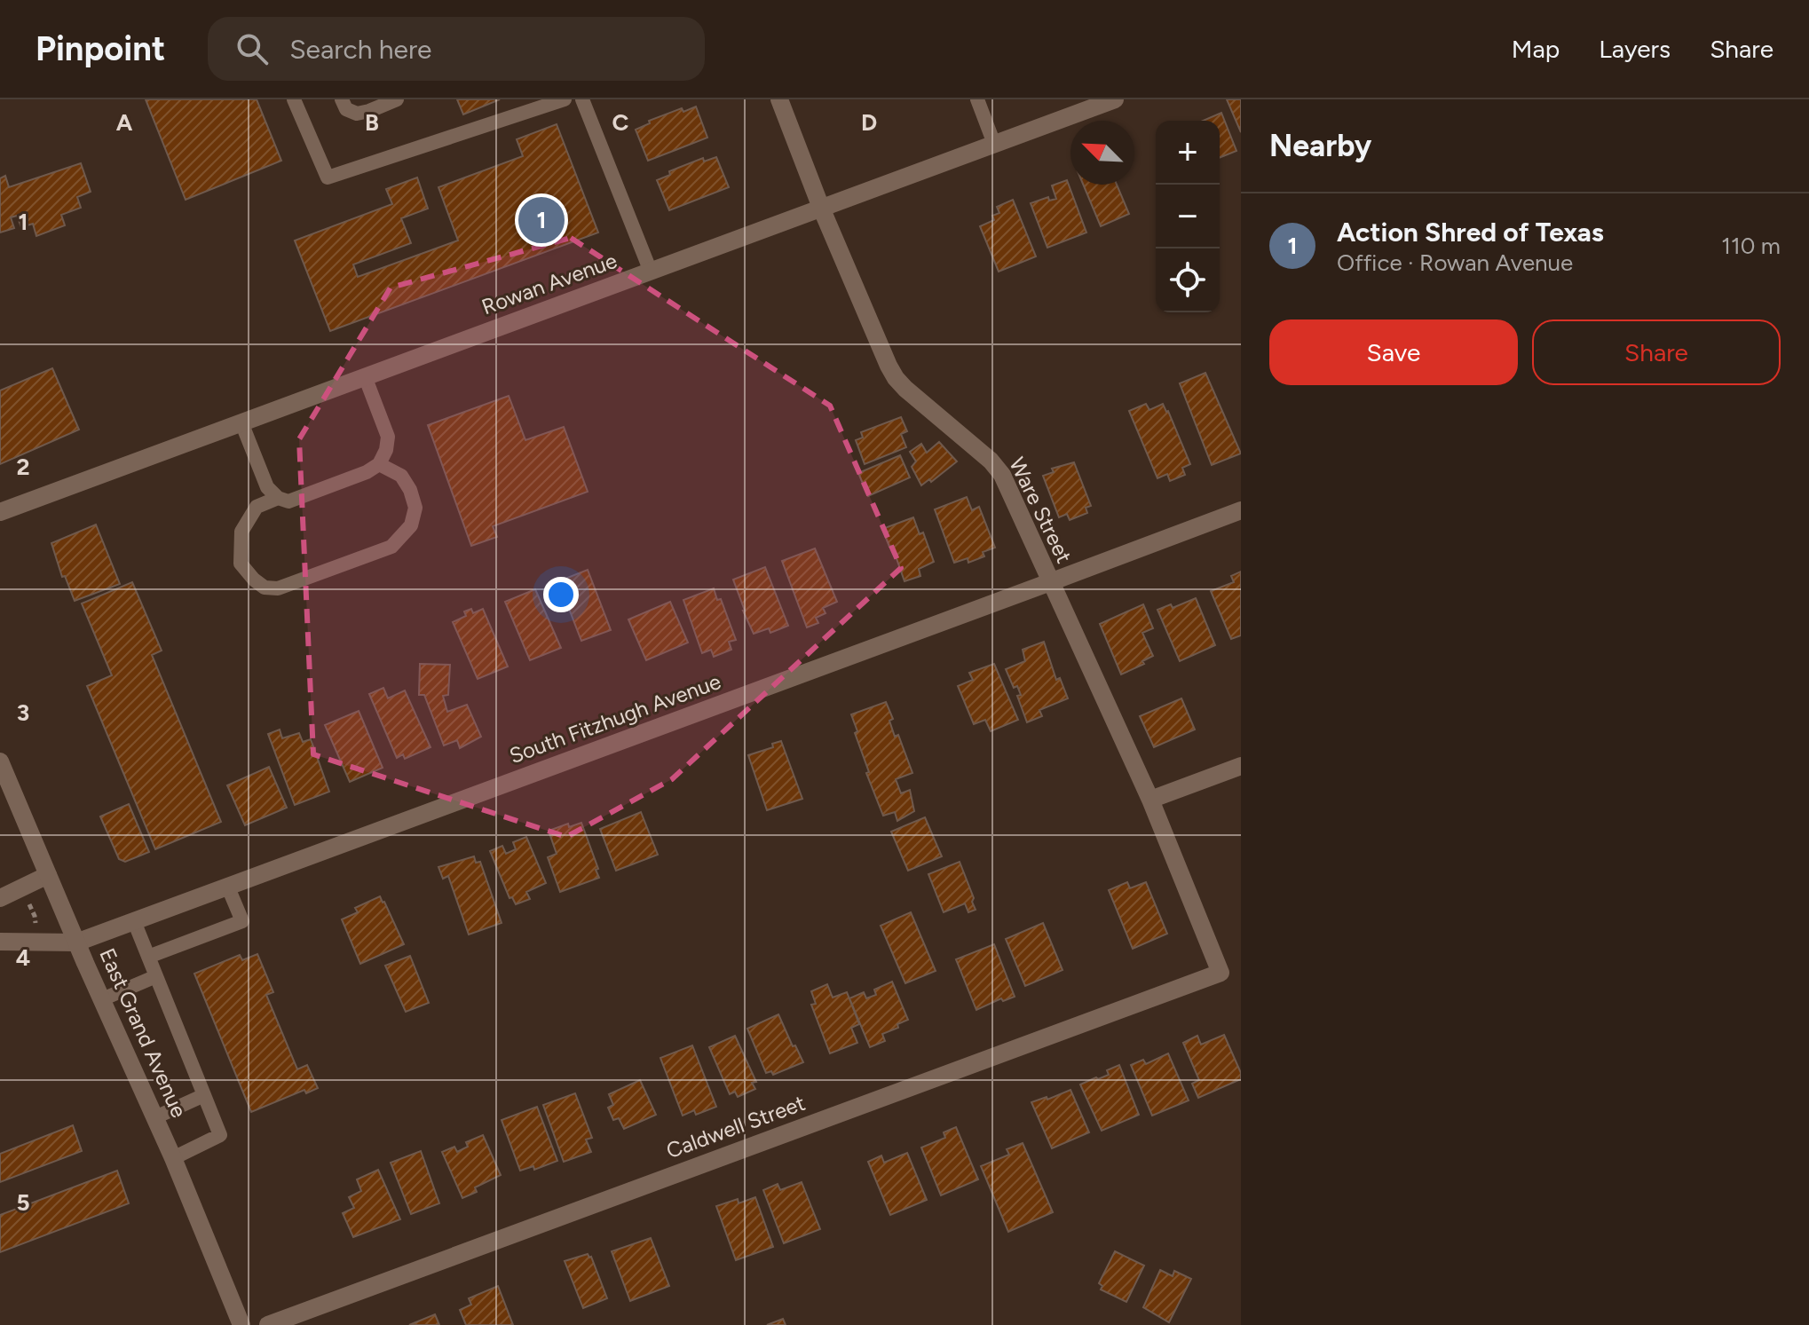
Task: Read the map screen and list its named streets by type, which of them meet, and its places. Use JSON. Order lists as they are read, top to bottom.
{
  "streets": {
    "street": [
      "Rowan Avenue",
      "Ware Street",
      "South Fitzhugh Avenue",
      "East Grand Avenue",
      "Caldwell Street"
    ]
  },
  "crossings": [
    ["Rowan Avenue", "Ware Street"],
    ["Ware Street", "South Fitzhugh Avenue"],
    ["Ware Street", "Caldwell Street"],
    ["South Fitzhugh Avenue", "East Grand Avenue"]
  ],
  "north": "top left",
  "page": {
    "header": "Pinpoint",
    "search": "Search here",
    "nav": ["Map", "Layers", "Share"],
    "heading": "Nearby",
    "map_buttons": ["+", "−"],
    "list": [
      {
        "mark": "1",
        "name": "Action Shred of Texas",
        "note": "Office · Rowan Avenue",
        "value": "110 m"
      }
    ],
    "pins": "1",
    "buttons": ["Save", "Share"]
  },
  "grid": {
    "columns": [
      "A",
      "B",
      "C",
      "D"
    ],
    "rows": [
      "1",
      "2",
      "3",
      "4",
      "5"
    ]
  }
}
